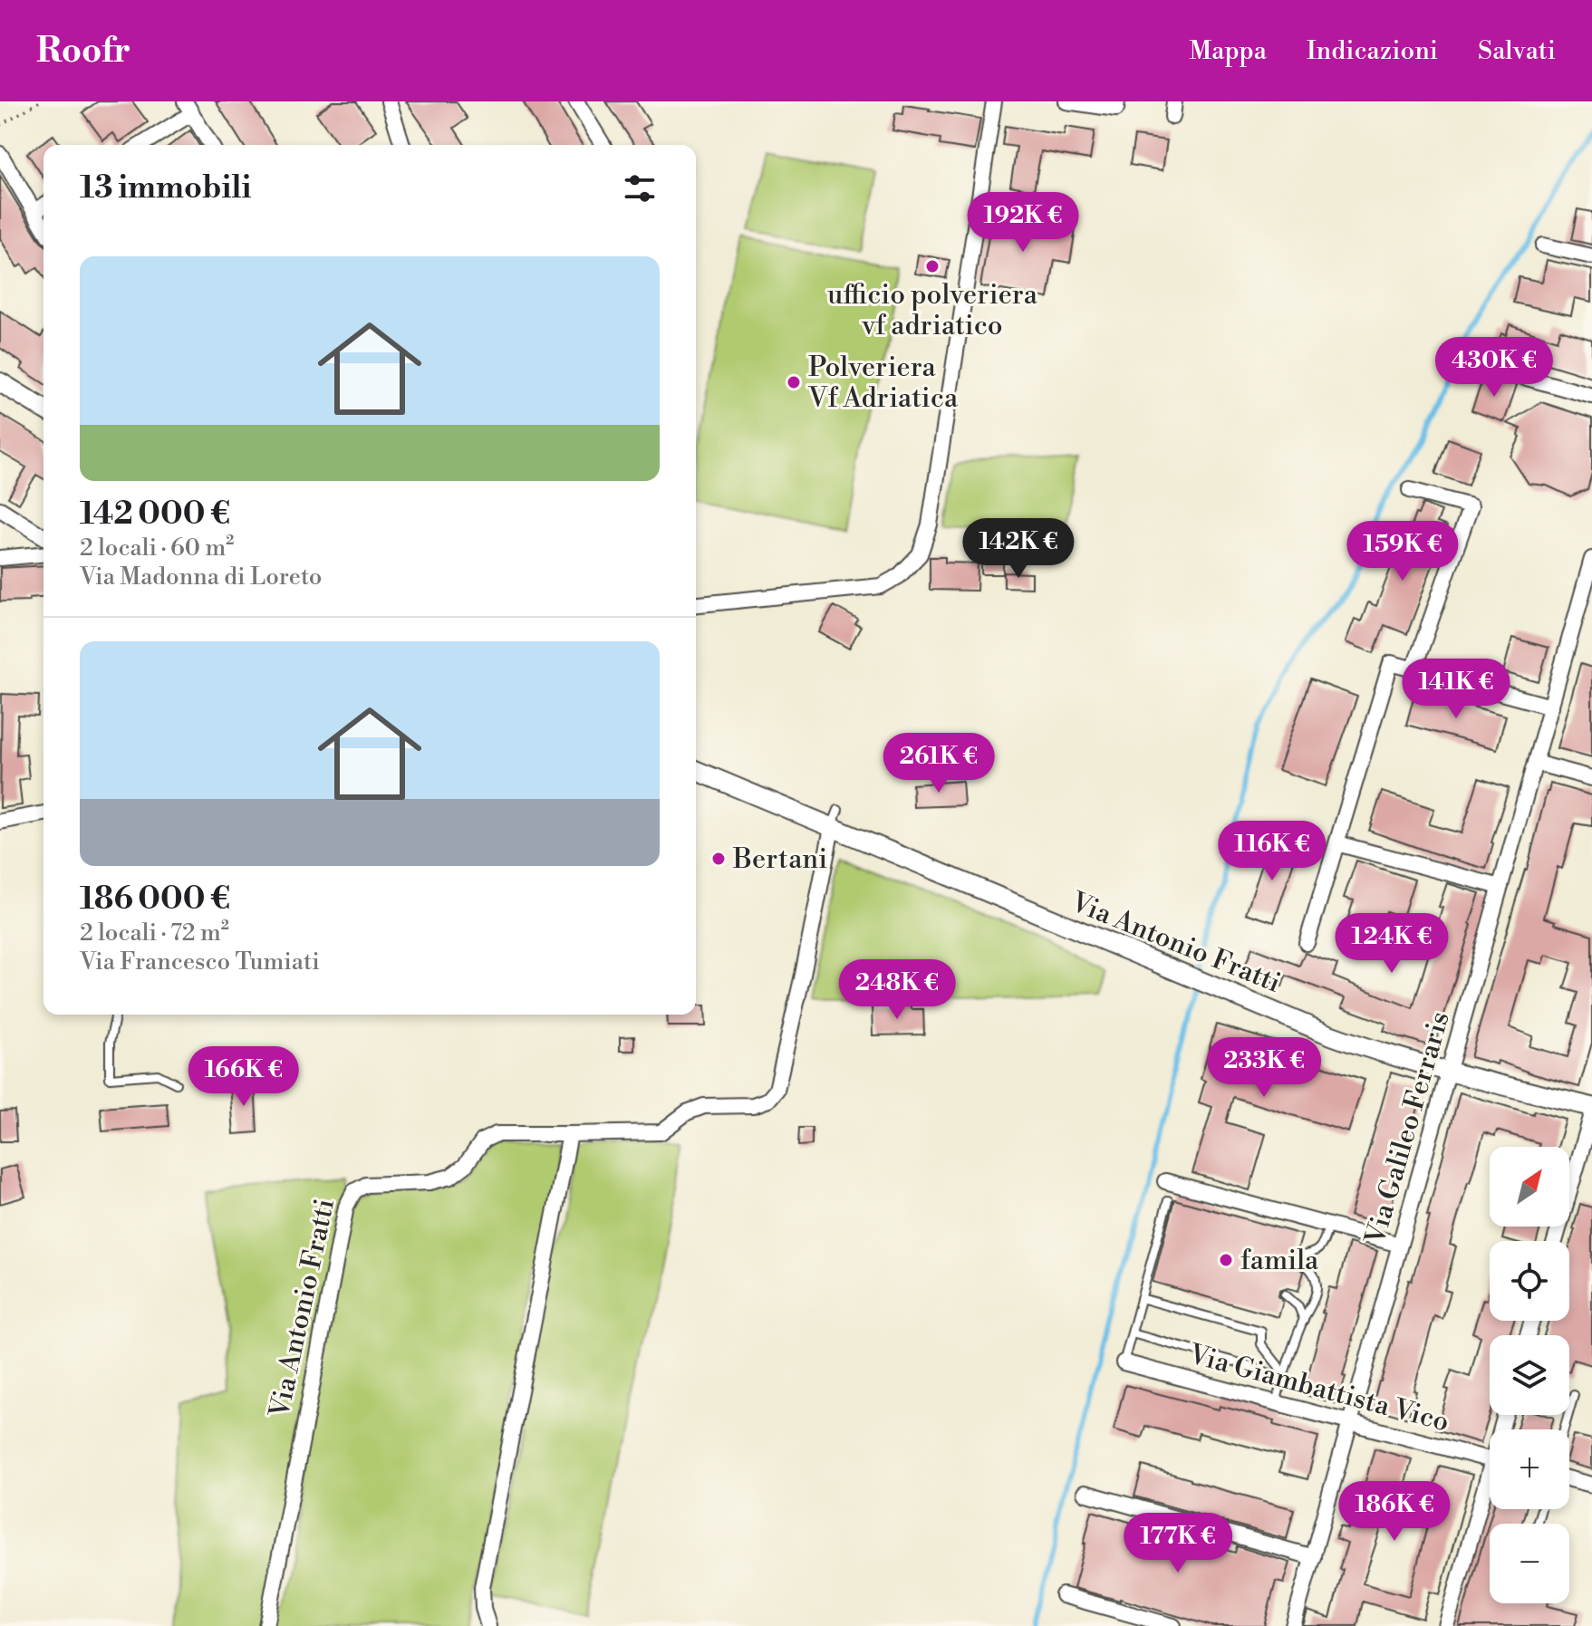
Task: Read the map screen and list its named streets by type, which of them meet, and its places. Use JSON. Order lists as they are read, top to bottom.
{
  "streets": {
    "street": ["Via Antonio Fratti", "Via Galileo Ferraris", "Via Giambattista Vico"]
  },
  "crossings": [
    ["Via Antonio Fratti", "Via Galileo Ferraris"],
    ["Via Galileo Ferraris", "Via Giambattista Vico"]
  ],
  "places": [
    "ufficio polveriera vf adriatico",
    "Polveriera Vf Adriatica",
    "Bertani",
    "famila"
  ],
  "north": "top right",
  "page": {
    "header": "Roofr",
    "nav": ["Mappa", "Indicazioni", "Salvati"],
    "heading": "13 immobili",
    "price": [
      "192K €",
      "430K €",
      "142K €",
      "159K €",
      "141K €",
      "261K €",
      "116K €",
      "124K €",
      "248K €",
      "233K €",
      "166K €",
      "186K €",
      "177K €"
    ],
    "list": [
      {
        "name": "142 000 €",
        "note": "2 locali · 60 m² · Via Madonna di Loreto"
      },
      {
        "name": "186 000 €",
        "note": "2 locali · 72 m² · Via Francesco Tumiati"
      }
    ],
    "map_buttons": ["+", "−"]
  }
}
